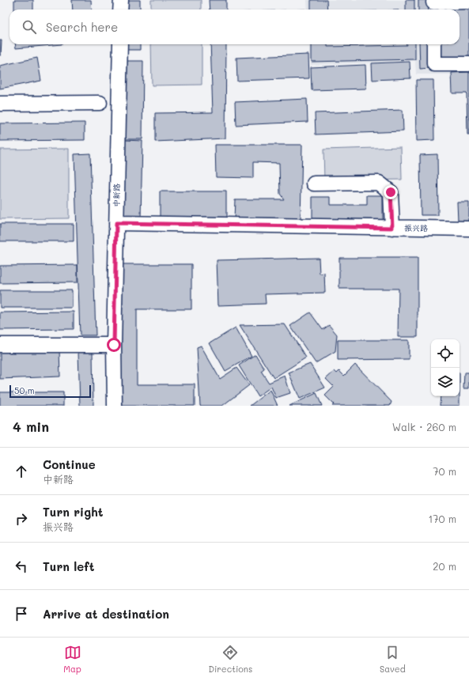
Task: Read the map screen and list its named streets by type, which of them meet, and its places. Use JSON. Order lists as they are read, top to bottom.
{
  "streets": {
    "street": ["中新路", "振兴路"]
  },
  "crossings": [
    ["中新路", "振兴路"]
  ],
  "scale_bar": "50 m",
  "page": {
    "search": "Search here",
    "scale": "50 m",
    "heading": ["4 min", "Walk · 260 m"],
    "list": [
      ["Continue", "中新路", "70 m"],
      ["Turn right", "振兴路", "170 m"],
      ["Turn left", "20 m"],
      "Arrive at destination"
    ],
    "nav": ["Map", "Directions", "Saved"]
  }
}
